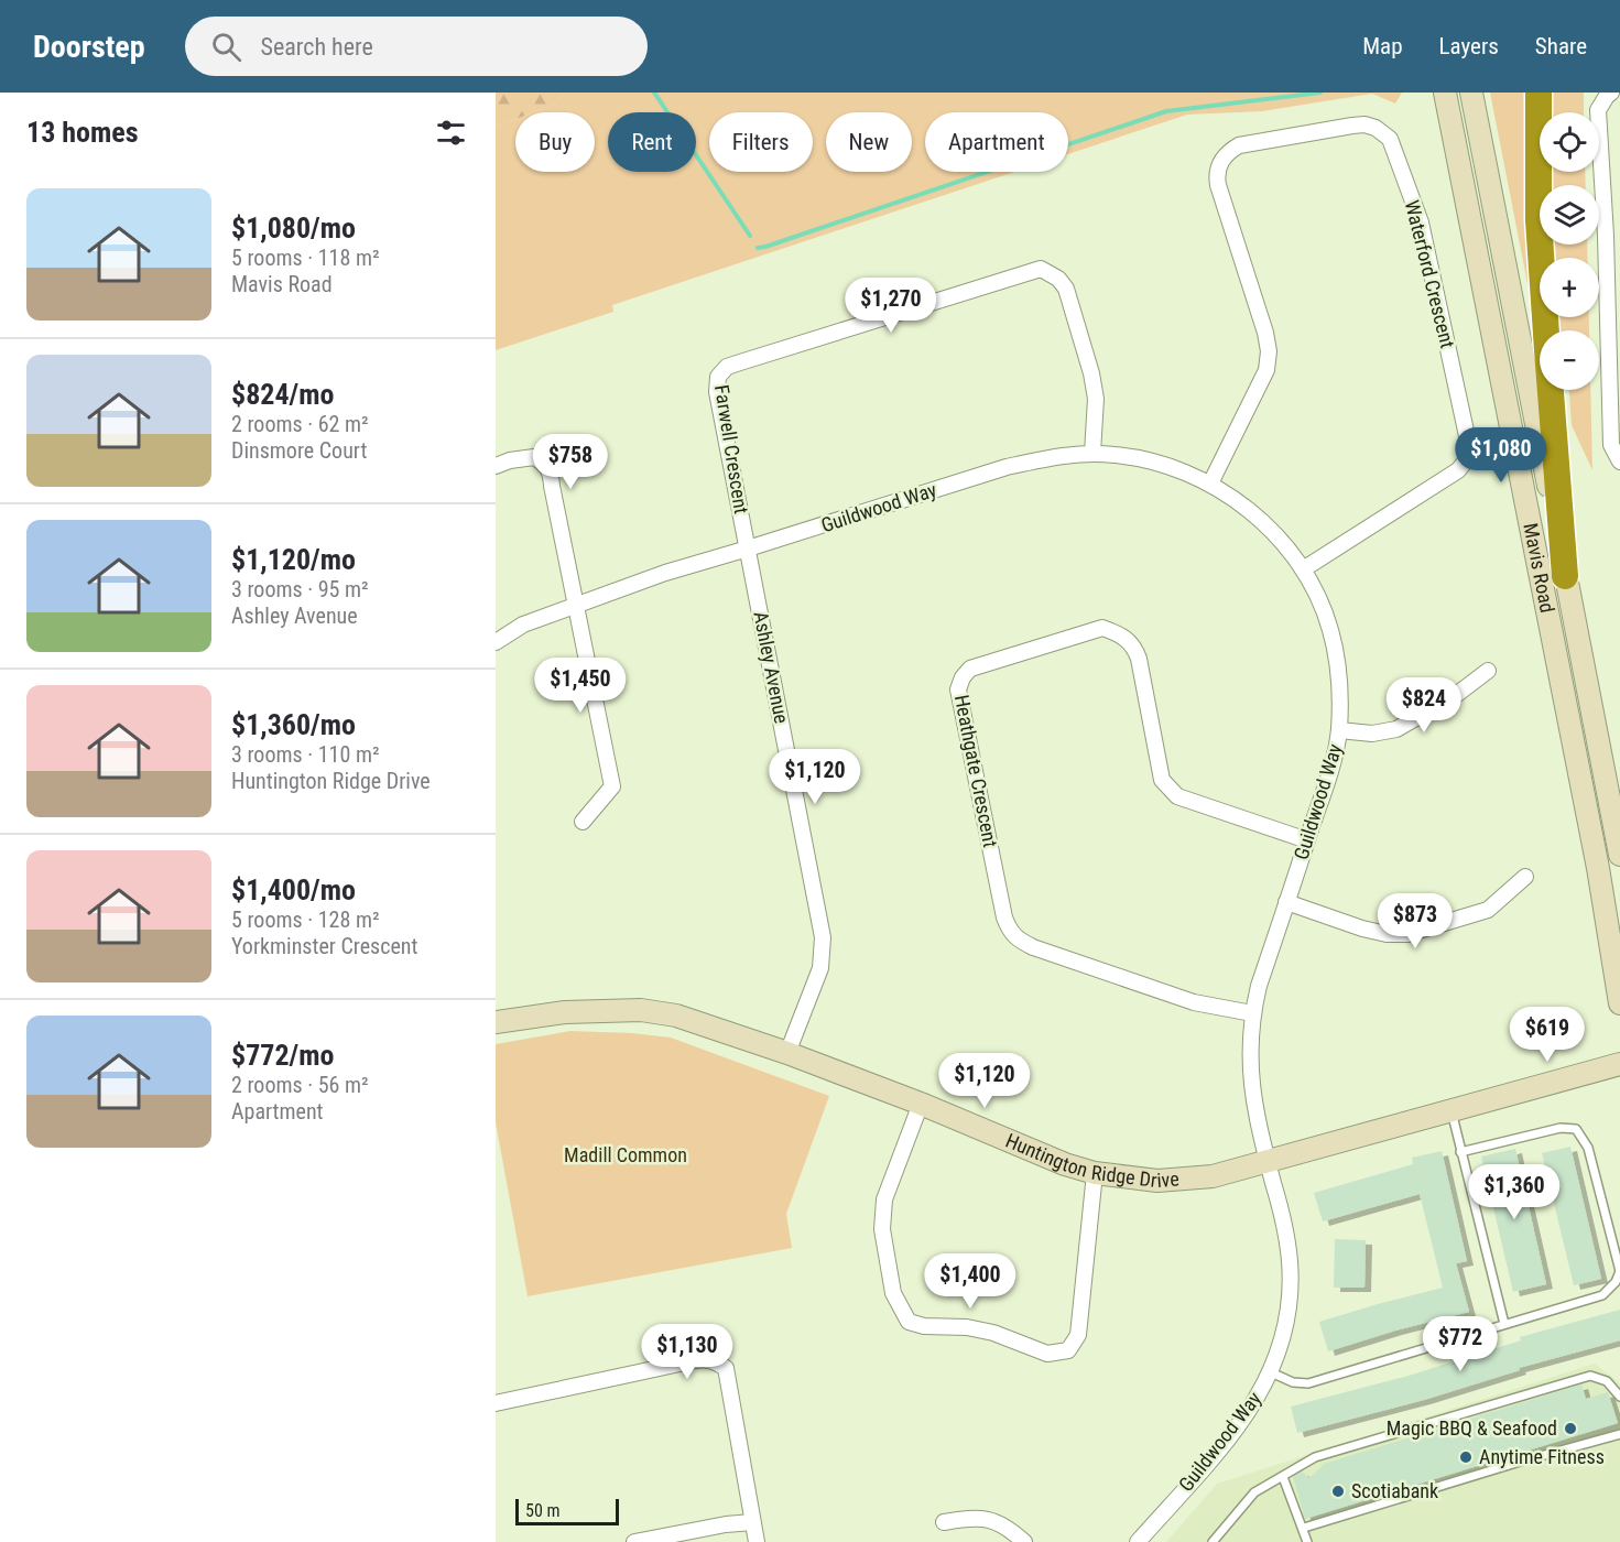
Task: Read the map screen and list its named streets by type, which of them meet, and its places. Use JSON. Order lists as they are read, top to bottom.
{
  "streets": {
    "main road": ["Mavis Road", "Huntington Ridge Drive"],
    "street": [
      "Waterford Crescent",
      "Farwell Crescent",
      "Guildwood Way",
      "Ashley Avenue",
      "Heathgate Crescent"
    ]
  },
  "crossings": [
    ["Waterford Crescent", "Guildwood Way"],
    ["Farwell Crescent", "Guildwood Way"],
    ["Farwell Crescent", "Ashley Avenue"],
    ["Guildwood Way", "Ashley Avenue"],
    ["Guildwood Way", "Heathgate Crescent"],
    ["Guildwood Way", "Huntington Ridge Drive"],
    ["Ashley Avenue", "Huntington Ridge Drive"]
  ],
  "parks": ["Madill Common"],
  "places": ["Magic BBQ & Seafood", "Anytime Fitness", "Scotiabank"],
  "scale_bar": "50 m",
  "page": {
    "header": "Doorstep",
    "search": "Search here",
    "nav": ["Map", "Layers", "Share"],
    "heading": "13 homes",
    "map_buttons": ["+", "−"],
    "chip": [
      "Buy",
      "Rent",
      "Filters",
      "New",
      "Apartment"
    ],
    "list": [
      {
        "name": "$1,080/mo",
        "note": "5 rooms · 118 m² · Mavis Road"
      },
      {
        "name": "$824/mo",
        "note": "2 rooms · 62 m² · Dinsmore Court"
      },
      {
        "name": "$1,120/mo",
        "note": "3 rooms · 95 m² · Ashley Avenue"
      },
      {
        "name": "$1,360/mo",
        "note": "3 rooms · 110 m² · Huntington Ridge Drive"
      },
      {
        "name": "$1,400/mo",
        "note": "5 rooms · 128 m² · Yorkminster Crescent"
      },
      {
        "name": "$772/mo",
        "note": "2 rooms · 56 m² · Apartment"
      }
    ],
    "price": [
      "$1,270",
      "$1,080",
      "$758",
      "$1,450",
      "$824",
      "$1,120",
      "$873",
      "$619",
      "$1,120",
      "$1,360",
      "$1,400",
      "$772",
      "$1,130"
    ],
    "scale": "50 m"
  }
}
